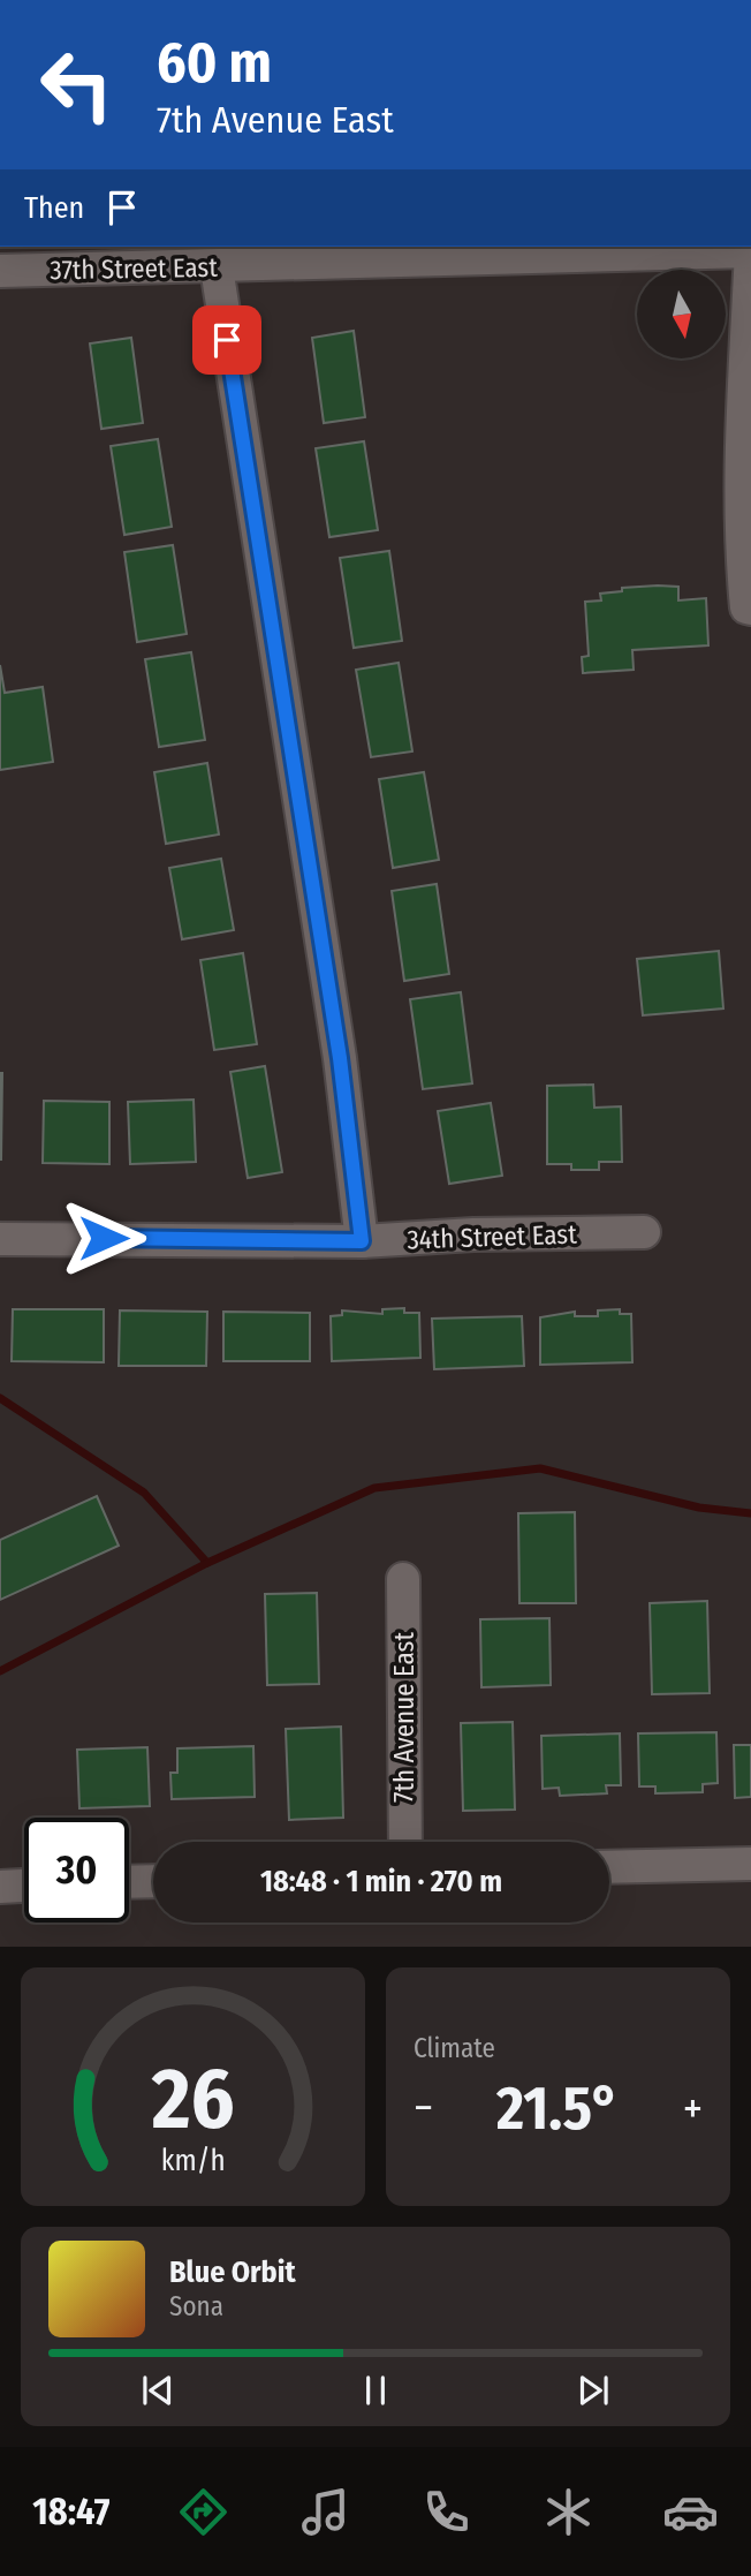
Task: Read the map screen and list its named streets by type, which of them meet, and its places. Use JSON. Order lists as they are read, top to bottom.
{
  "streets": {
    "street": ["37th Street East", "34th Street East", "7th Avenue East"]
  },
  "north": "bottom",
  "page": {
    "turn": ["60 m", "7th Avenue East"],
    "then": "Then",
    "limit": "30",
    "trip": "18:48 · 1 min · 270 m",
    "tile": "Climate",
    "heat": ["−", "21.5°", "+"],
    "song": ["Blue Orbit", "Sona"],
    "tabs": "18:47",
    "gauge": ["26", "km/h"]
  }
}
